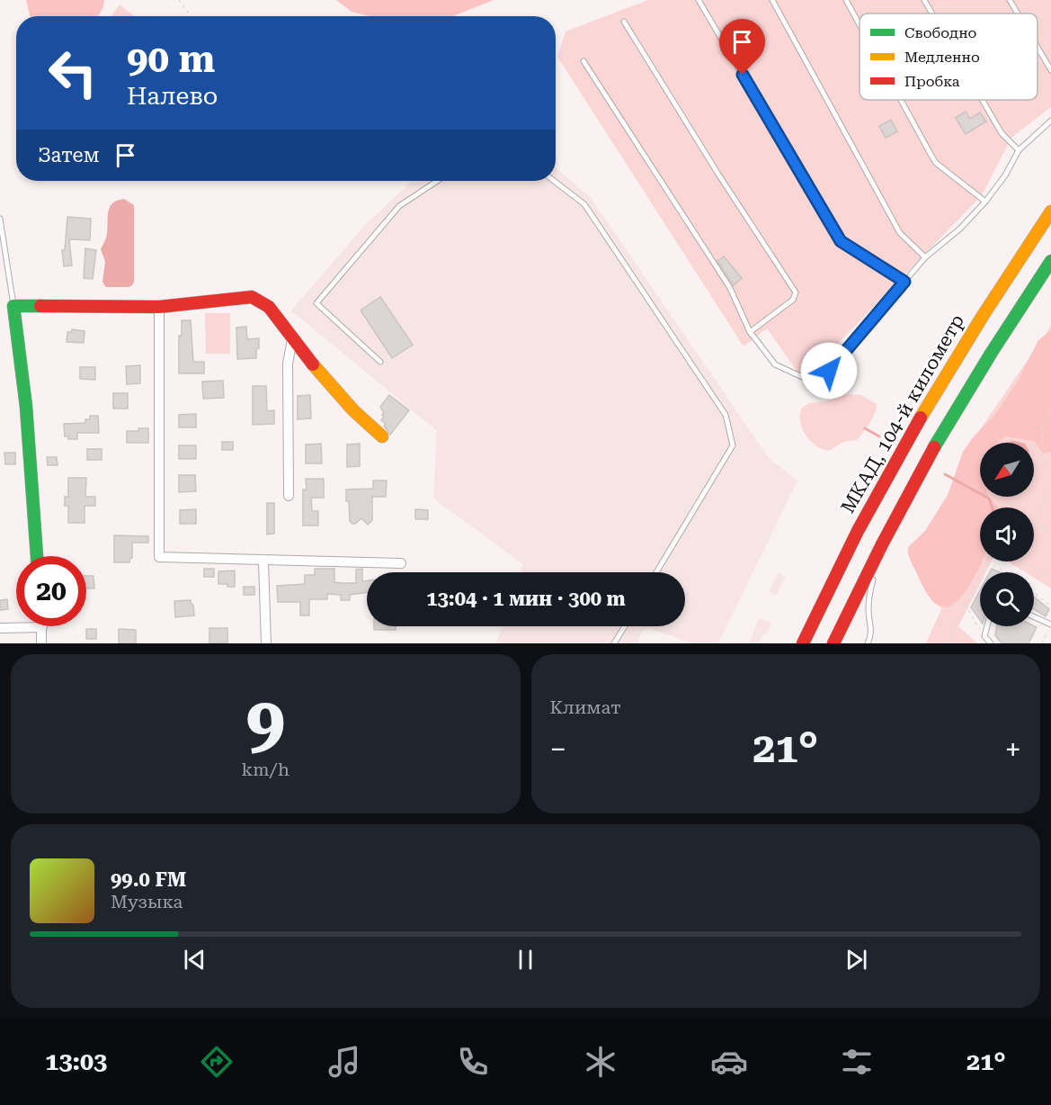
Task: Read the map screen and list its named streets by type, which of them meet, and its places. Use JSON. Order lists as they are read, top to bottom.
{
  "streets": {
    "main road": ["МКАД, 104-й километр"]
  },
  "legend": ["Свободно", "Медленно", "Пробка"],
  "north": "bottom left",
  "page": {
    "turn": ["90 m", "Налево"],
    "then": "Затем",
    "limit": "20",
    "trip": "13:04 · 1 мин · 300 m",
    "tile": [
      ["9", "km/h"],
      "Климат"
    ],
    "heat": ["−", "21°", "+"],
    "song": ["99.0 FM", "Музыка"],
    "tabs": ["13:03", "21°"]
  }
}
